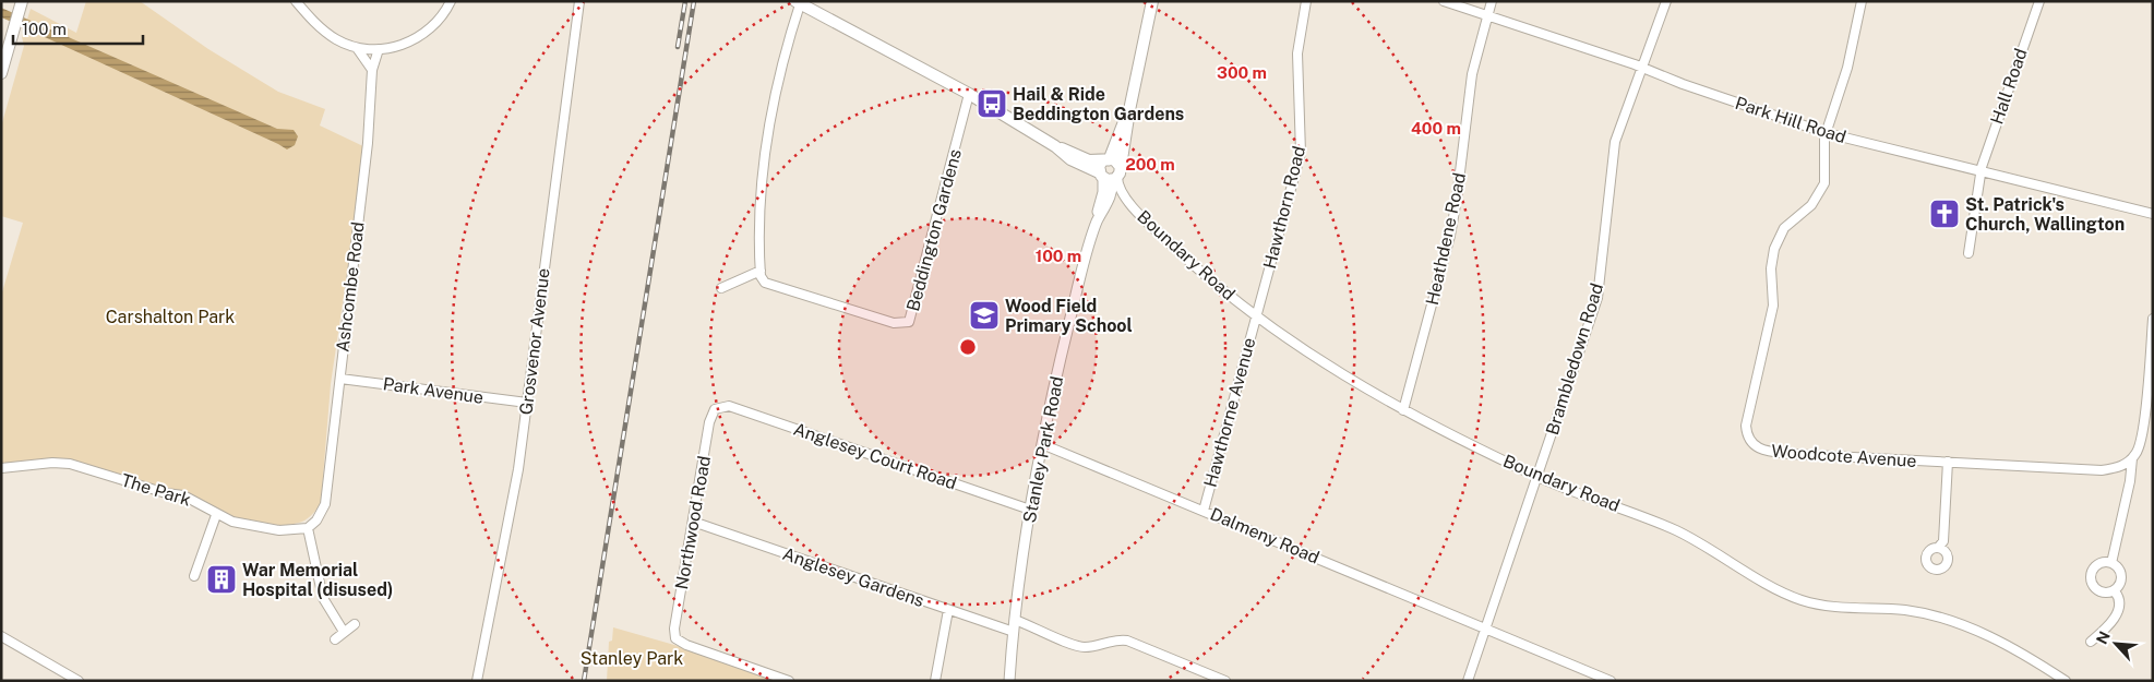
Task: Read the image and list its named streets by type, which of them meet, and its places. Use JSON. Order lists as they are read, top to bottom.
{
  "streets": {
    "main road": ["Stanley Park Road"],
    "street": [
      "Hall Road",
      "Park Hill Road",
      "Hawthorn Road",
      "Beddington Gardens",
      "Heathdene Road",
      "Boundary Road",
      "Ashcombe Road",
      "Grosvenor Avenue",
      "Brambledown Road",
      "Park Avenue",
      "Hawthorne Avenue",
      "Anglesey Court Road",
      "Woodcote Avenue",
      "The Park",
      "Northwood Road",
      "Dalmeny Road",
      "Anglesey Gardens"
    ]
  },
  "crossings": [
    ["Hall Road", "Park Hill Road"],
    ["Park Hill Road", "Heathdene Road"],
    ["Park Hill Road", "Brambledown Road"],
    ["Park Hill Road", "Woodcote Avenue"],
    ["Hawthorn Road", "Boundary Road"],
    ["Hawthorn Road", "Hawthorne Avenue"],
    ["Heathdene Road", "Boundary Road"],
    ["Boundary Road", "Brambledown Road"],
    ["Boundary Road", "Hawthorne Avenue"],
    ["Boundary Road", "Stanley Park Road"],
    ["Ashcombe Road", "Park Avenue"],
    ["Ashcombe Road", "The Park"],
    ["Grosvenor Avenue", "Park Avenue"],
    ["Brambledown Road", "Dalmeny Road"],
    ["Hawthorne Avenue", "Dalmeny Road"],
    ["Stanley Park Road", "Anglesey Court Road"],
    ["Stanley Park Road", "Dalmeny Road"],
    ["Stanley Park Road", "Anglesey Gardens"],
    ["Anglesey Court Road", "Northwood Road"],
    ["Northwood Road", "Anglesey Gardens"]
  ],
  "parks": ["Carshalton Park", "Stanley Park"],
  "places": {
    "bus stop": ["Hail & Ride Beddington Gardens"],
    "church": ["St. Patrick's Church, Wallington"],
    "school or university": ["Wood Field Primary School"],
    "building": ["War Memorial Hospital (disused)"]
  },
  "scale_bar": "100 m",
  "north": "top left",
  "rings": [
    "300 m",
    "400 m",
    "200 m",
    "100 m"
  ]
}
